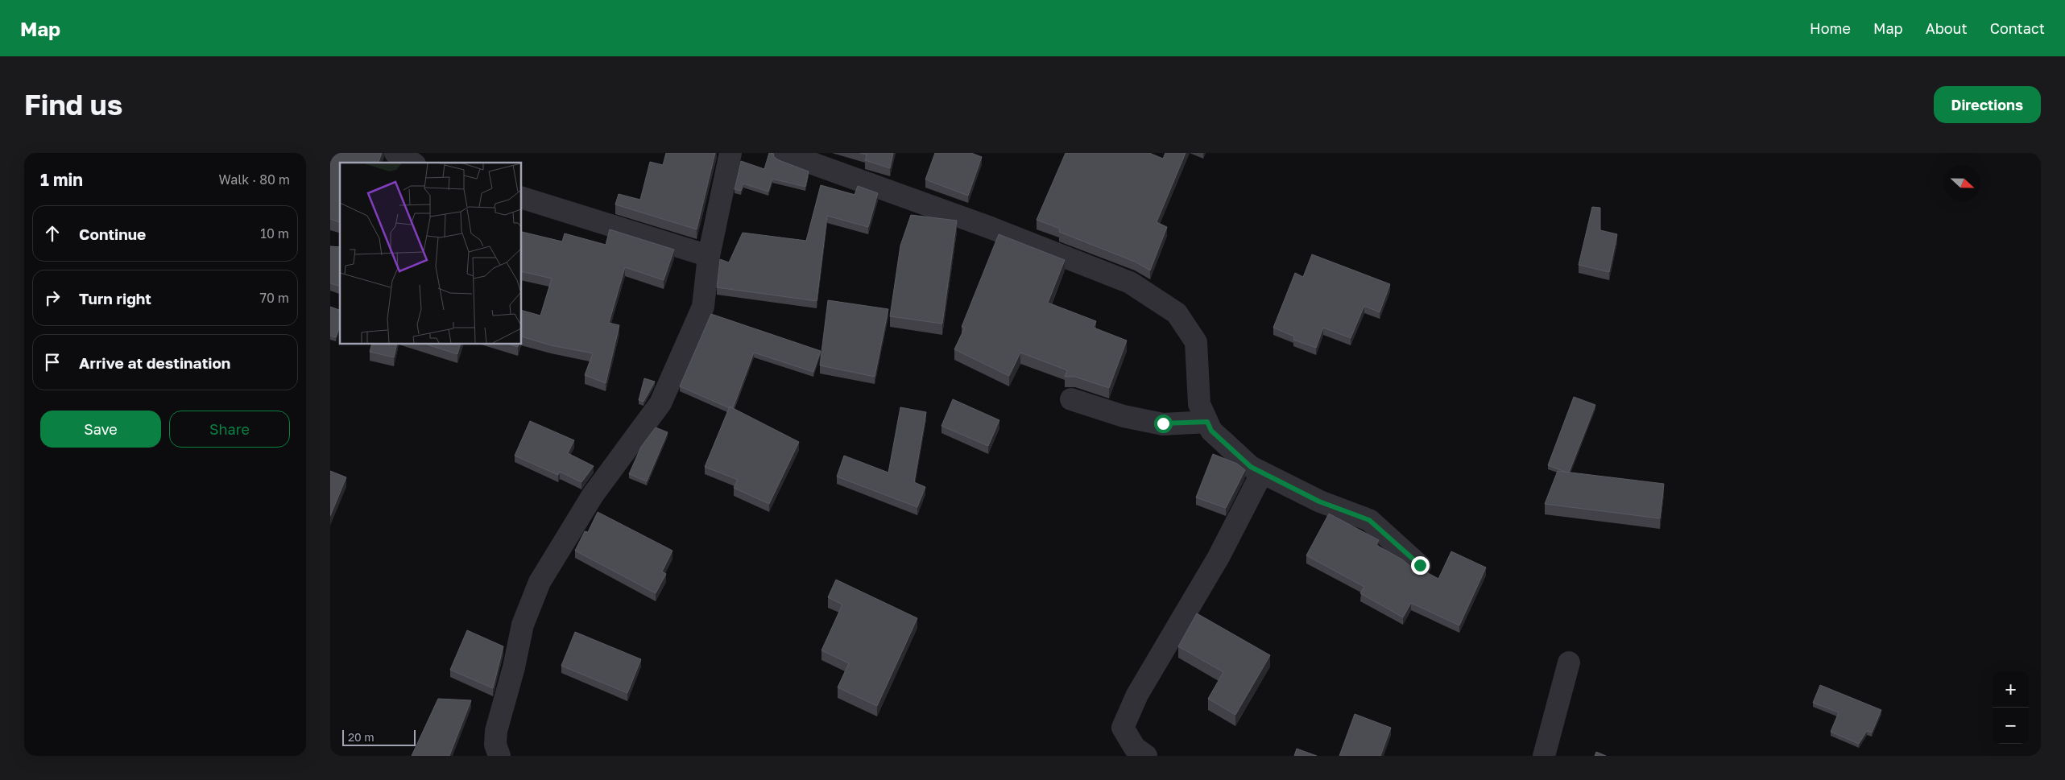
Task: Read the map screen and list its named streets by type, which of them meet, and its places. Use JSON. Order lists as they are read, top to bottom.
{
  "scale_bar": "20 m",
  "north": "right",
  "page": {
    "header": "Map",
    "nav": [
      "Home",
      "Map",
      "About",
      "Contact"
    ],
    "buttons": [
      "Directions",
      ["Save", "Share"]
    ],
    "title": "Find us",
    "heading": ["1 min", "Walk · 80 m"],
    "list": [
      ["Continue", "10 m"],
      ["Turn right", "70 m"],
      "Arrive at destination"
    ],
    "map_buttons": ["+", "−"],
    "scale": "20 m"
  }
}
